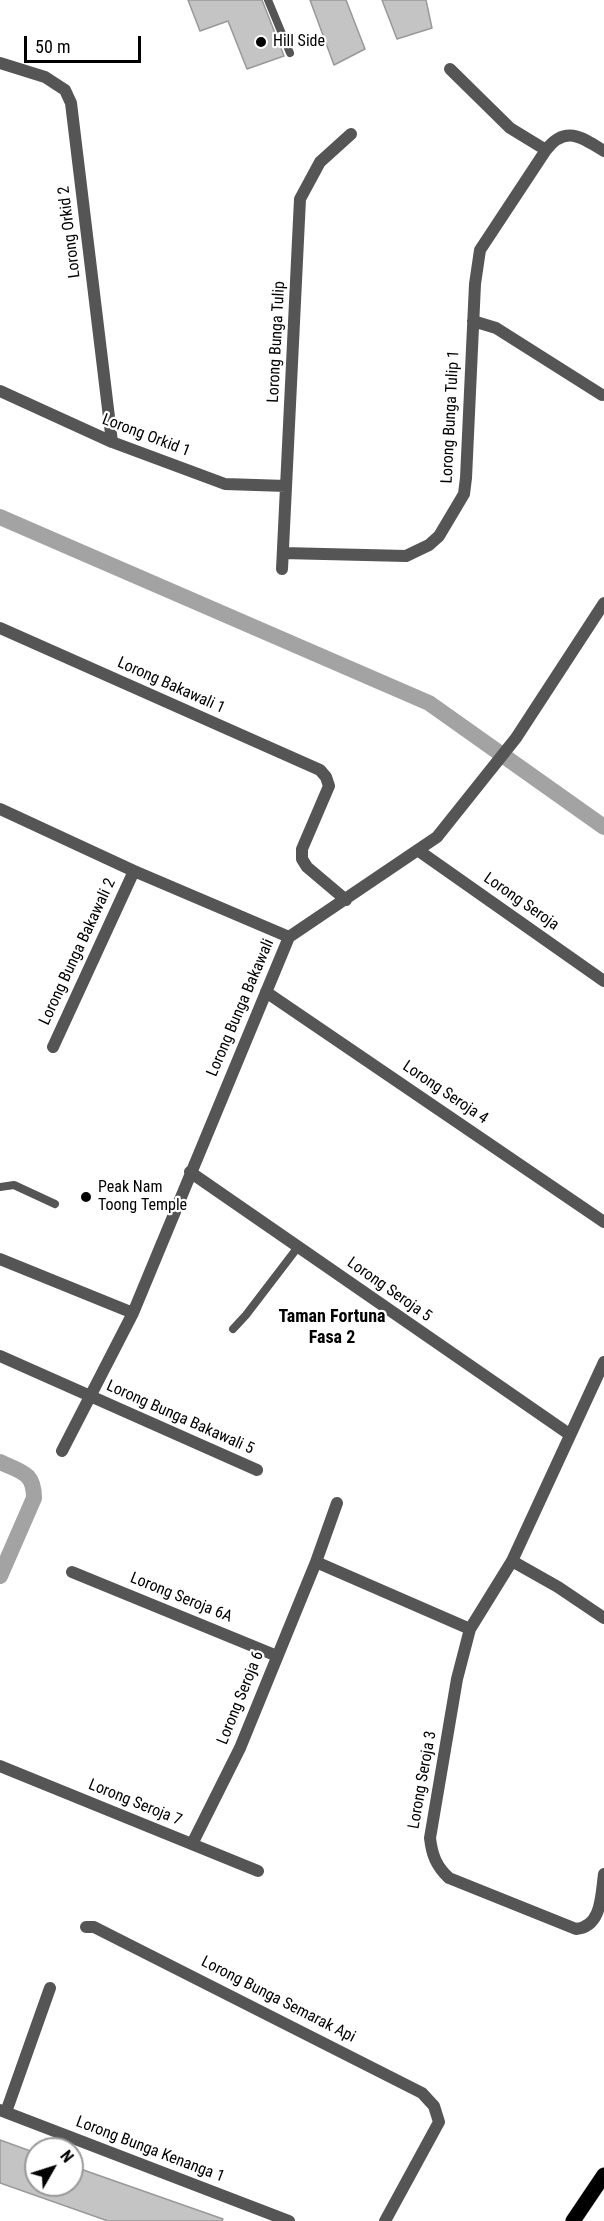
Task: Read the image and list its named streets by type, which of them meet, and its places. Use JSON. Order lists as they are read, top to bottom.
{
  "streets": {
    "street": [
      "Lorong Orkid 2",
      "Lorong Bunga Tulip",
      "Lorong Bunga Tulip 1",
      "Lorong Orkid 1",
      "Lorong Bakawali 1",
      "Lorong Seroja",
      "Lorong Bunga Bakawali 2",
      "Lorong Bunga Bakawali",
      "Lorong Seroja 4",
      "Lorong Seroja 5",
      "Lorong Bunga Bakawali 5",
      "Lorong Seroja 6A",
      "Lorong Seroja 6",
      "Lorong Seroja 3",
      "Lorong Seroja 7",
      "Lorong Bunga Semarak Api",
      "Lorong Bunga Kenanga 1"
    ]
  },
  "crossings": [
    ["Lorong Orkid 2", "Lorong Orkid 1"],
    ["Lorong Bunga Tulip", "Lorong Bunga Tulip 1"],
    ["Lorong Bunga Tulip", "Lorong Orkid 1"],
    ["Lorong Bakawali 1", "Lorong Bunga Bakawali"],
    ["Lorong Seroja", "Lorong Bunga Bakawali"],
    ["Lorong Bunga Bakawali", "Lorong Seroja 4"],
    ["Lorong Bunga Bakawali", "Lorong Seroja 5"],
    ["Lorong Bunga Bakawali", "Lorong Bunga Bakawali 5"],
    ["Lorong Seroja 5", "Lorong Seroja 3"],
    ["Lorong Seroja 6A", "Lorong Seroja 6"],
    ["Lorong Seroja 6", "Lorong Seroja 7"]
  ],
  "districts": ["Taman Fortuna Fasa 2"],
  "places": ["Hill Side", "Peak Nam Toong Temple"],
  "scale_bar": "50 m",
  "north": "top right"
}
